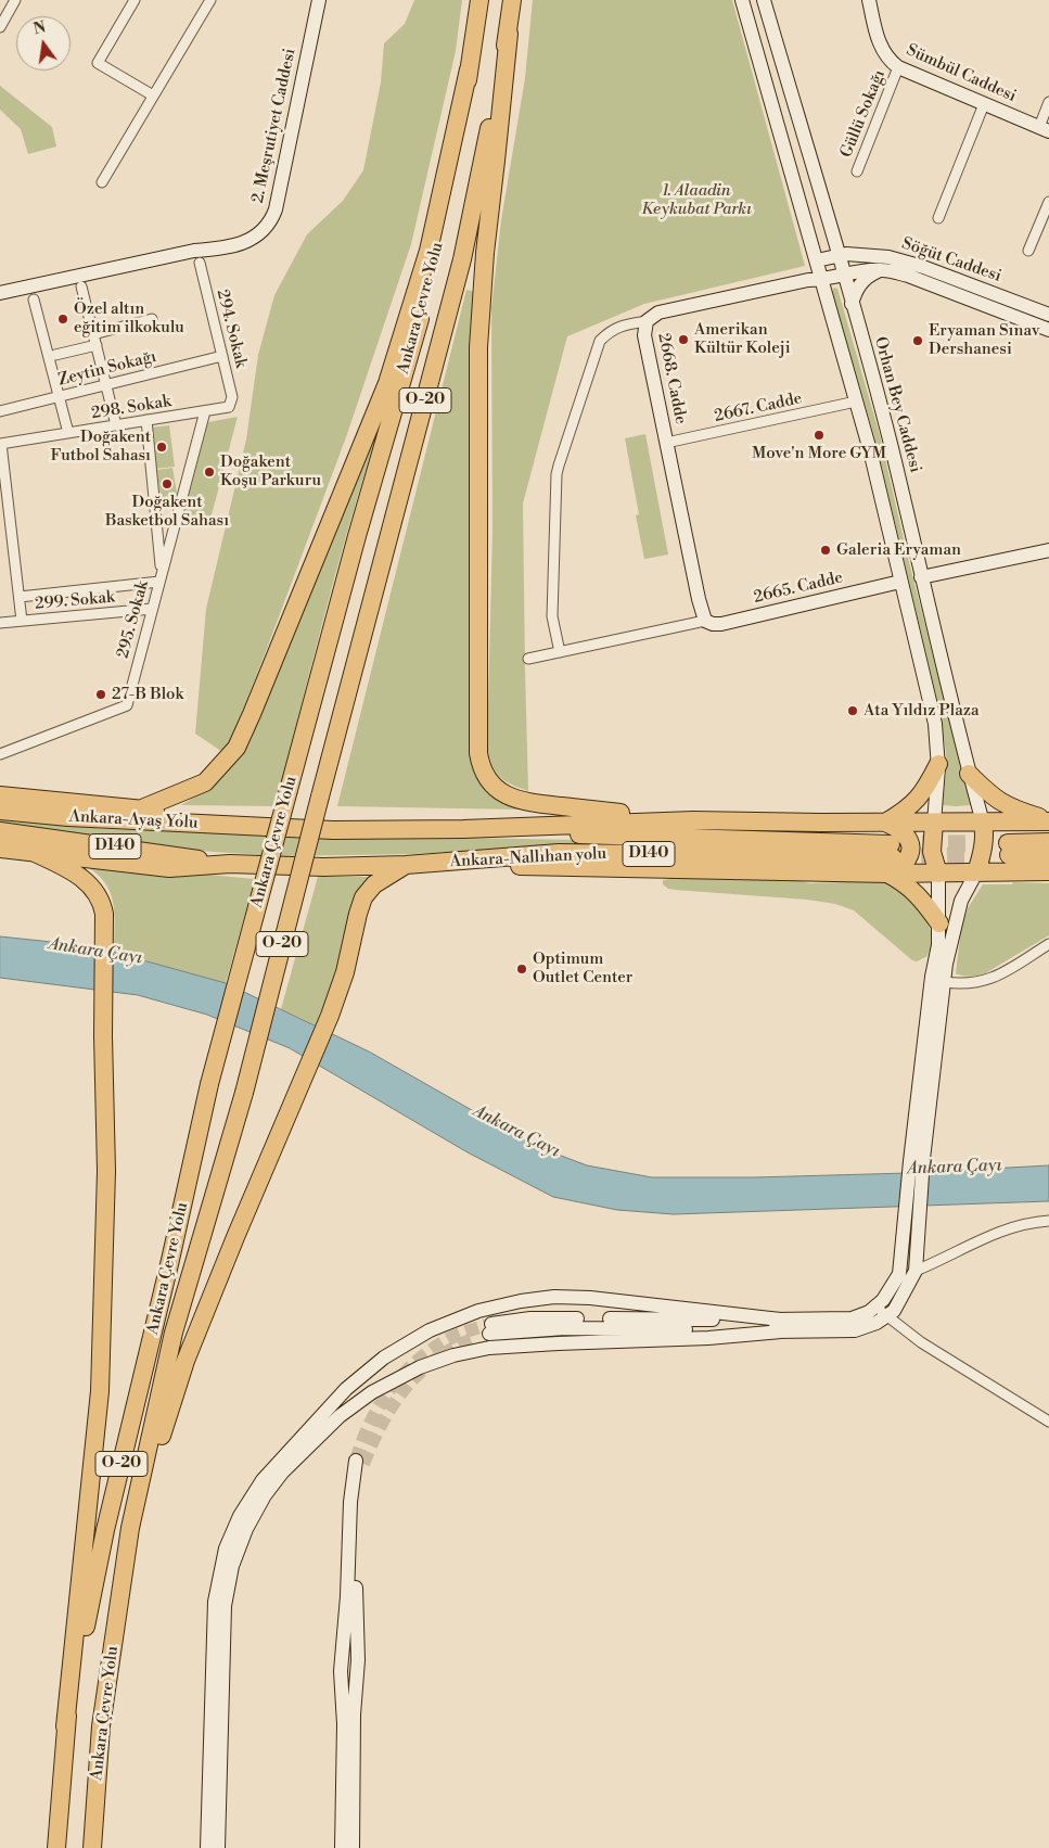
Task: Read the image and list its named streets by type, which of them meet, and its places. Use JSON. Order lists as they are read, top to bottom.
{
  "streets": {
    "highway": [
      "Ankara Çevre Yolu",
      "O-20",
      "Ankara-Ayaş Yolu",
      "D140",
      "Ankara-Nallıhan yolu"
    ],
    "main road": [
      "Sümbül Caddesi",
      "2. Meşrutiyet Caddesi",
      "Söğüt Caddesi",
      "2668. Cadde",
      "Orhan Bey Caddesi",
      "2665. Cadde"
    ],
    "street": [
      "Güllü Sokağı",
      "294. Sokak",
      "Zeytin Sokağı",
      "298. Sokak",
      "2667. Cadde",
      "299. Sokak",
      "295. Sokak"
    ]
  },
  "crossings": [
    ["Sümbül Caddesi", "Güllü Sokağı"],
    ["Söğüt Caddesi", "2668. Cadde"],
    ["Söğüt Caddesi", "Orhan Bey Caddesi"],
    ["294. Sokak", "Zeytin Sokağı"],
    ["294. Sokak", "298. Sokak"],
    ["2668. Cadde", "2667. Cadde"],
    ["2668. Cadde", "2665. Cadde"],
    ["298. Sokak", "295. Sokak"],
    ["299. Sokak", "295. Sokak"],
    ["Ankara-Ayaş Yolu", "Ankara-Nallıhan yolu"]
  ],
  "water": ["Ankara Çayı"],
  "parks": ["1. Alaadin Keykubat Parkı"],
  "places": [
    "Özel altın eğitim ilkokulu",
    "Amerikan Kültür Koleji",
    "Eryaman Sınav Dershanesi",
    "Move'n More GYM",
    "Doğakent Futbol Sahası",
    "Doğakent Koşu Parkuru",
    "Doğakent Basketbol Sahası",
    "Galeria Eryaman",
    "27-B Blok",
    "Ata Yıldız Plaza",
    "Optimum Outlet Center"
  ],
  "north": "top"
}
